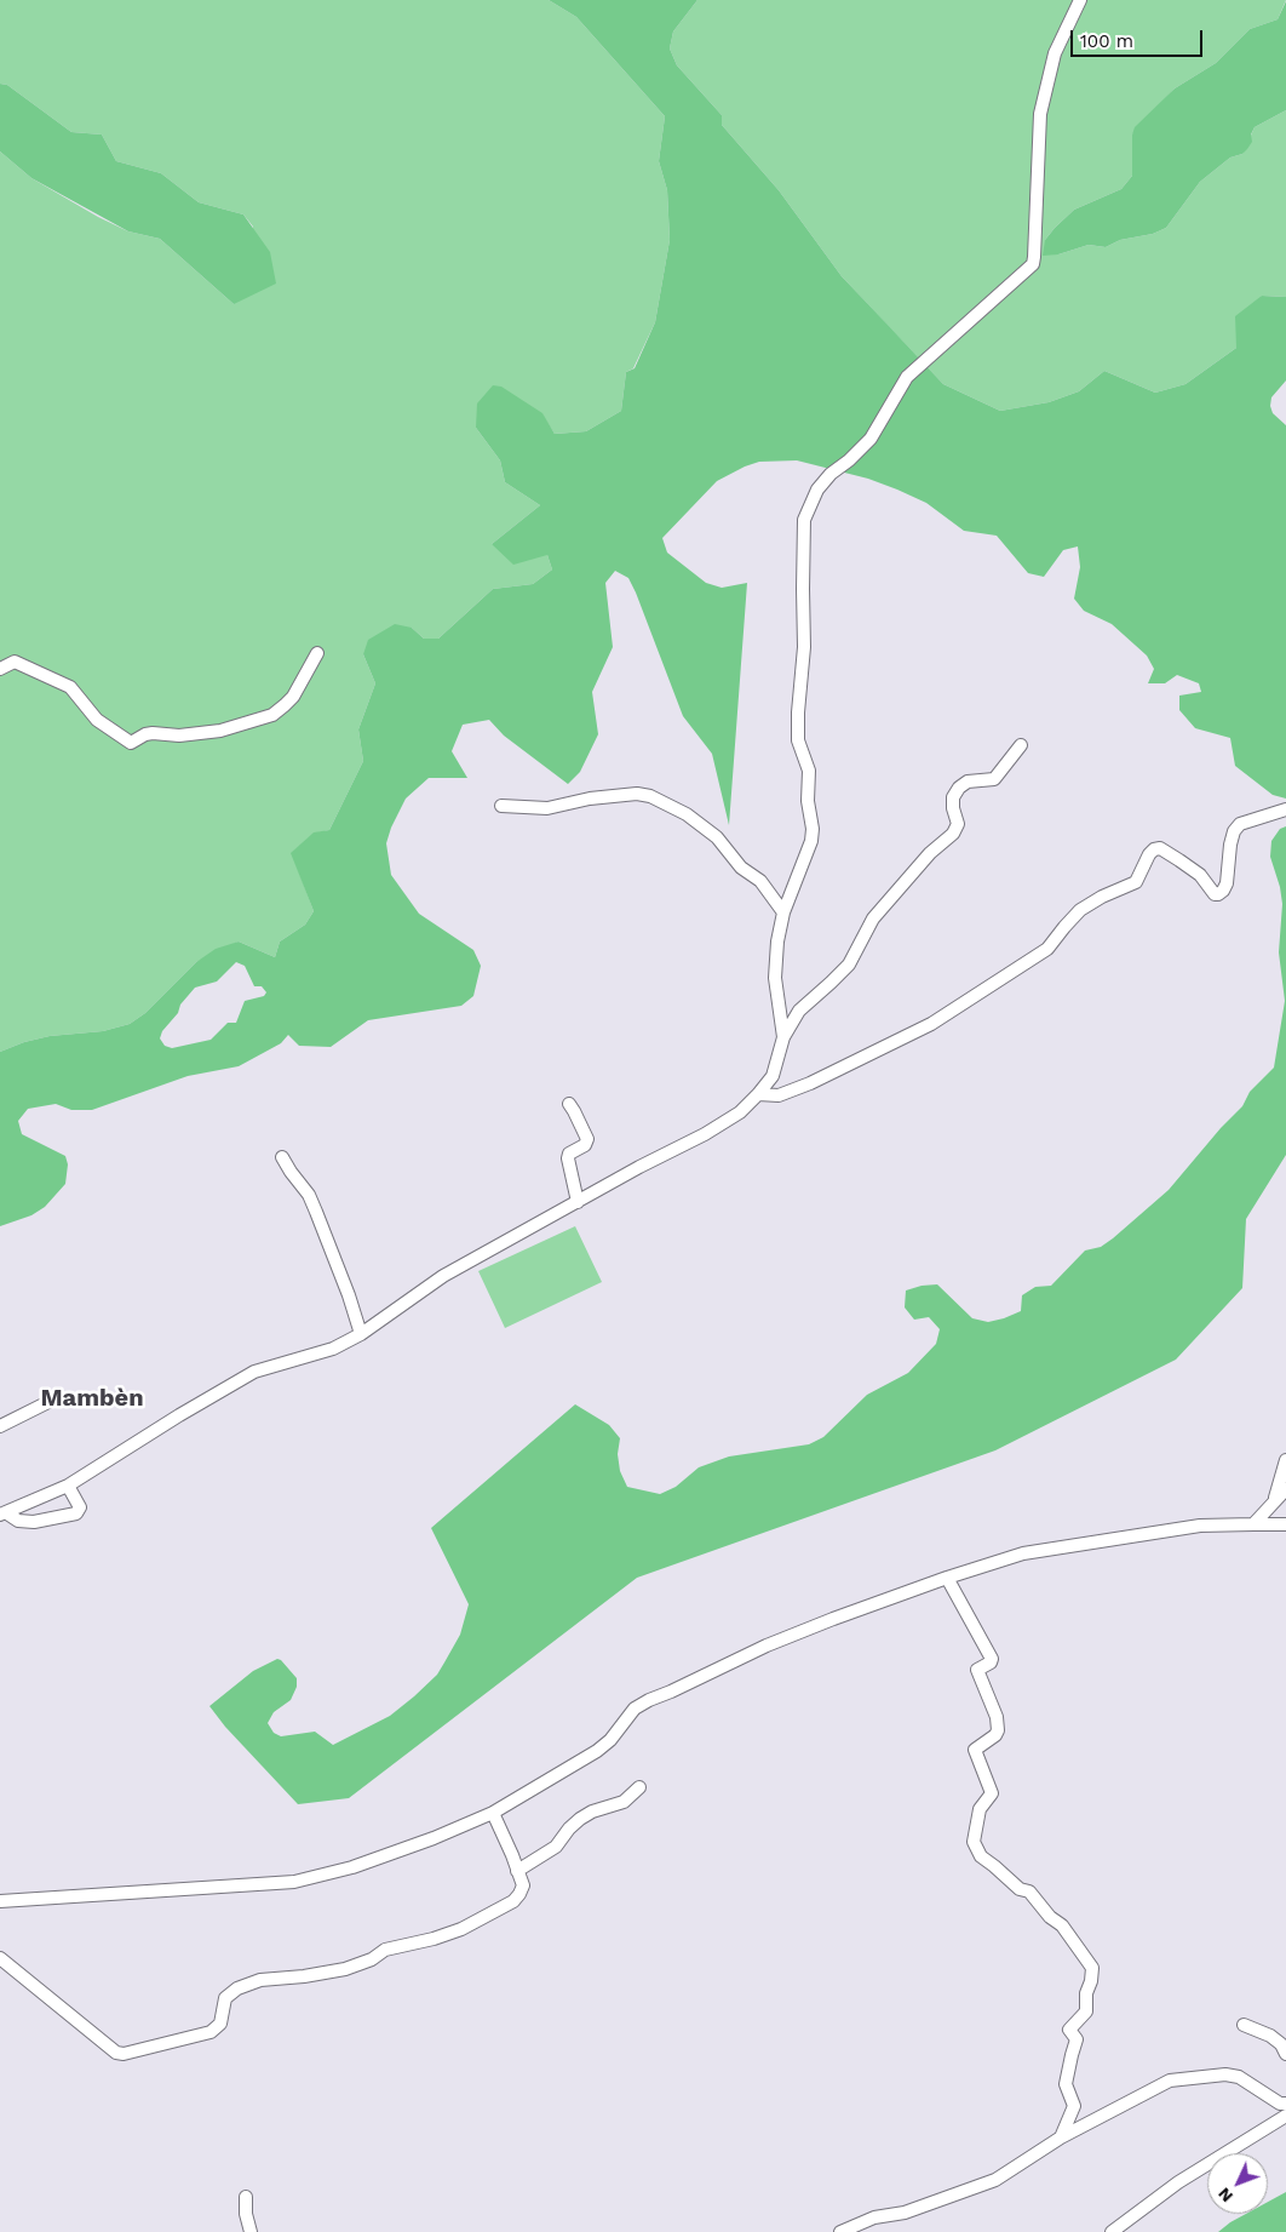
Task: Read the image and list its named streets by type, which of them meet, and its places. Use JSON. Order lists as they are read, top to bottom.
{
  "districts": ["Mambèn"],
  "scale_bar": "100 m",
  "north": "bottom left"
}
